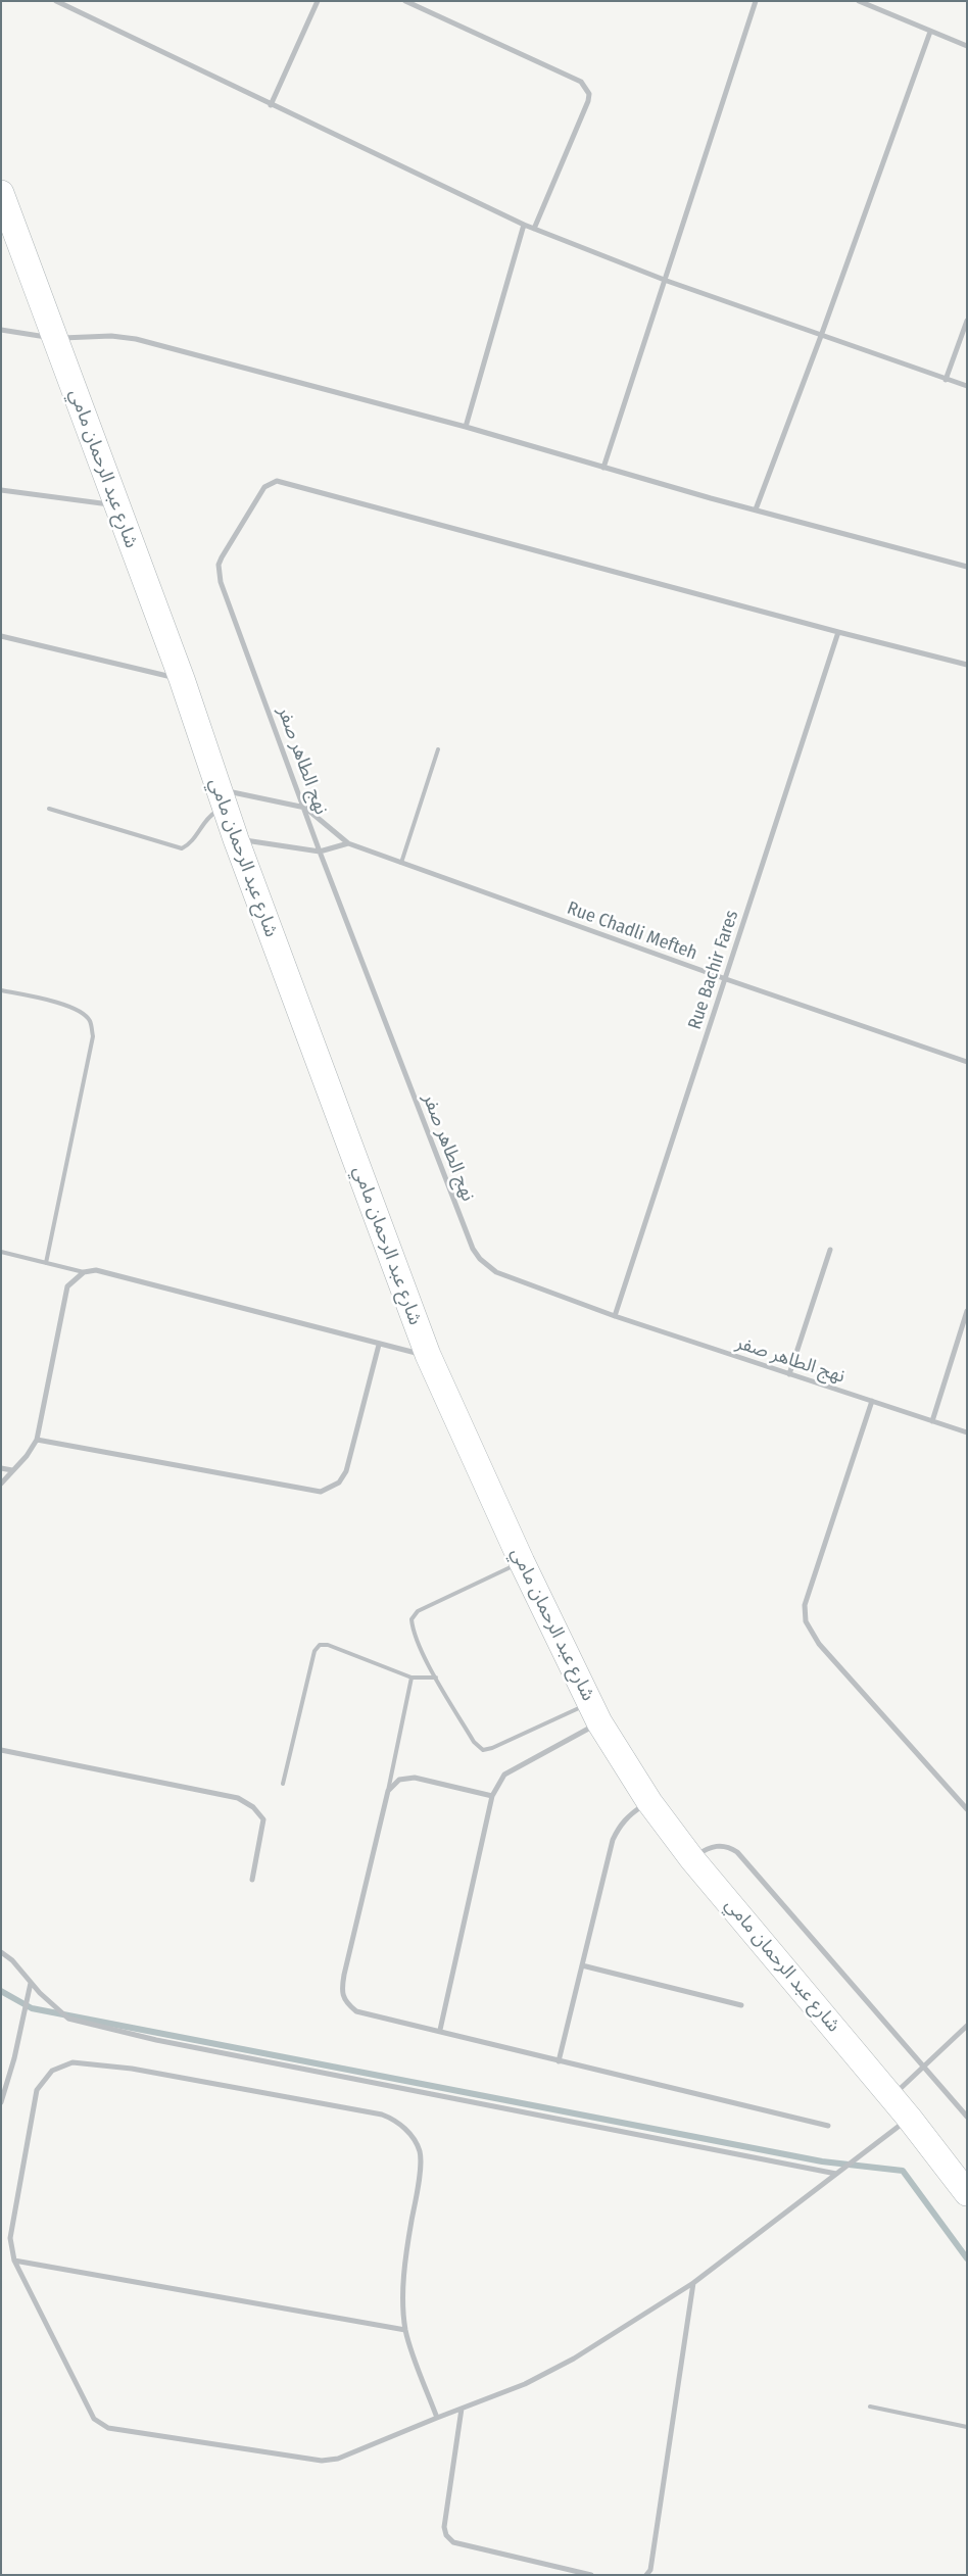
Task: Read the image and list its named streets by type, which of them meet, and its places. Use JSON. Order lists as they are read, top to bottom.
{
  "streets": {
    "street": [
      "شارع عبد الرحمان مامي",
      "نهج الطاهر صفر",
      "Rue Chadli Mefteh",
      "Rue Bachir Fares"
    ]
  },
  "crossings": [
    ["نهج الطاهر صفر", "Rue Chadli Mefteh"],
    ["نهج الطاهر صفر", "Rue Bachir Fares"],
    ["Rue Chadli Mefteh", "Rue Bachir Fares"]
  ]
}
